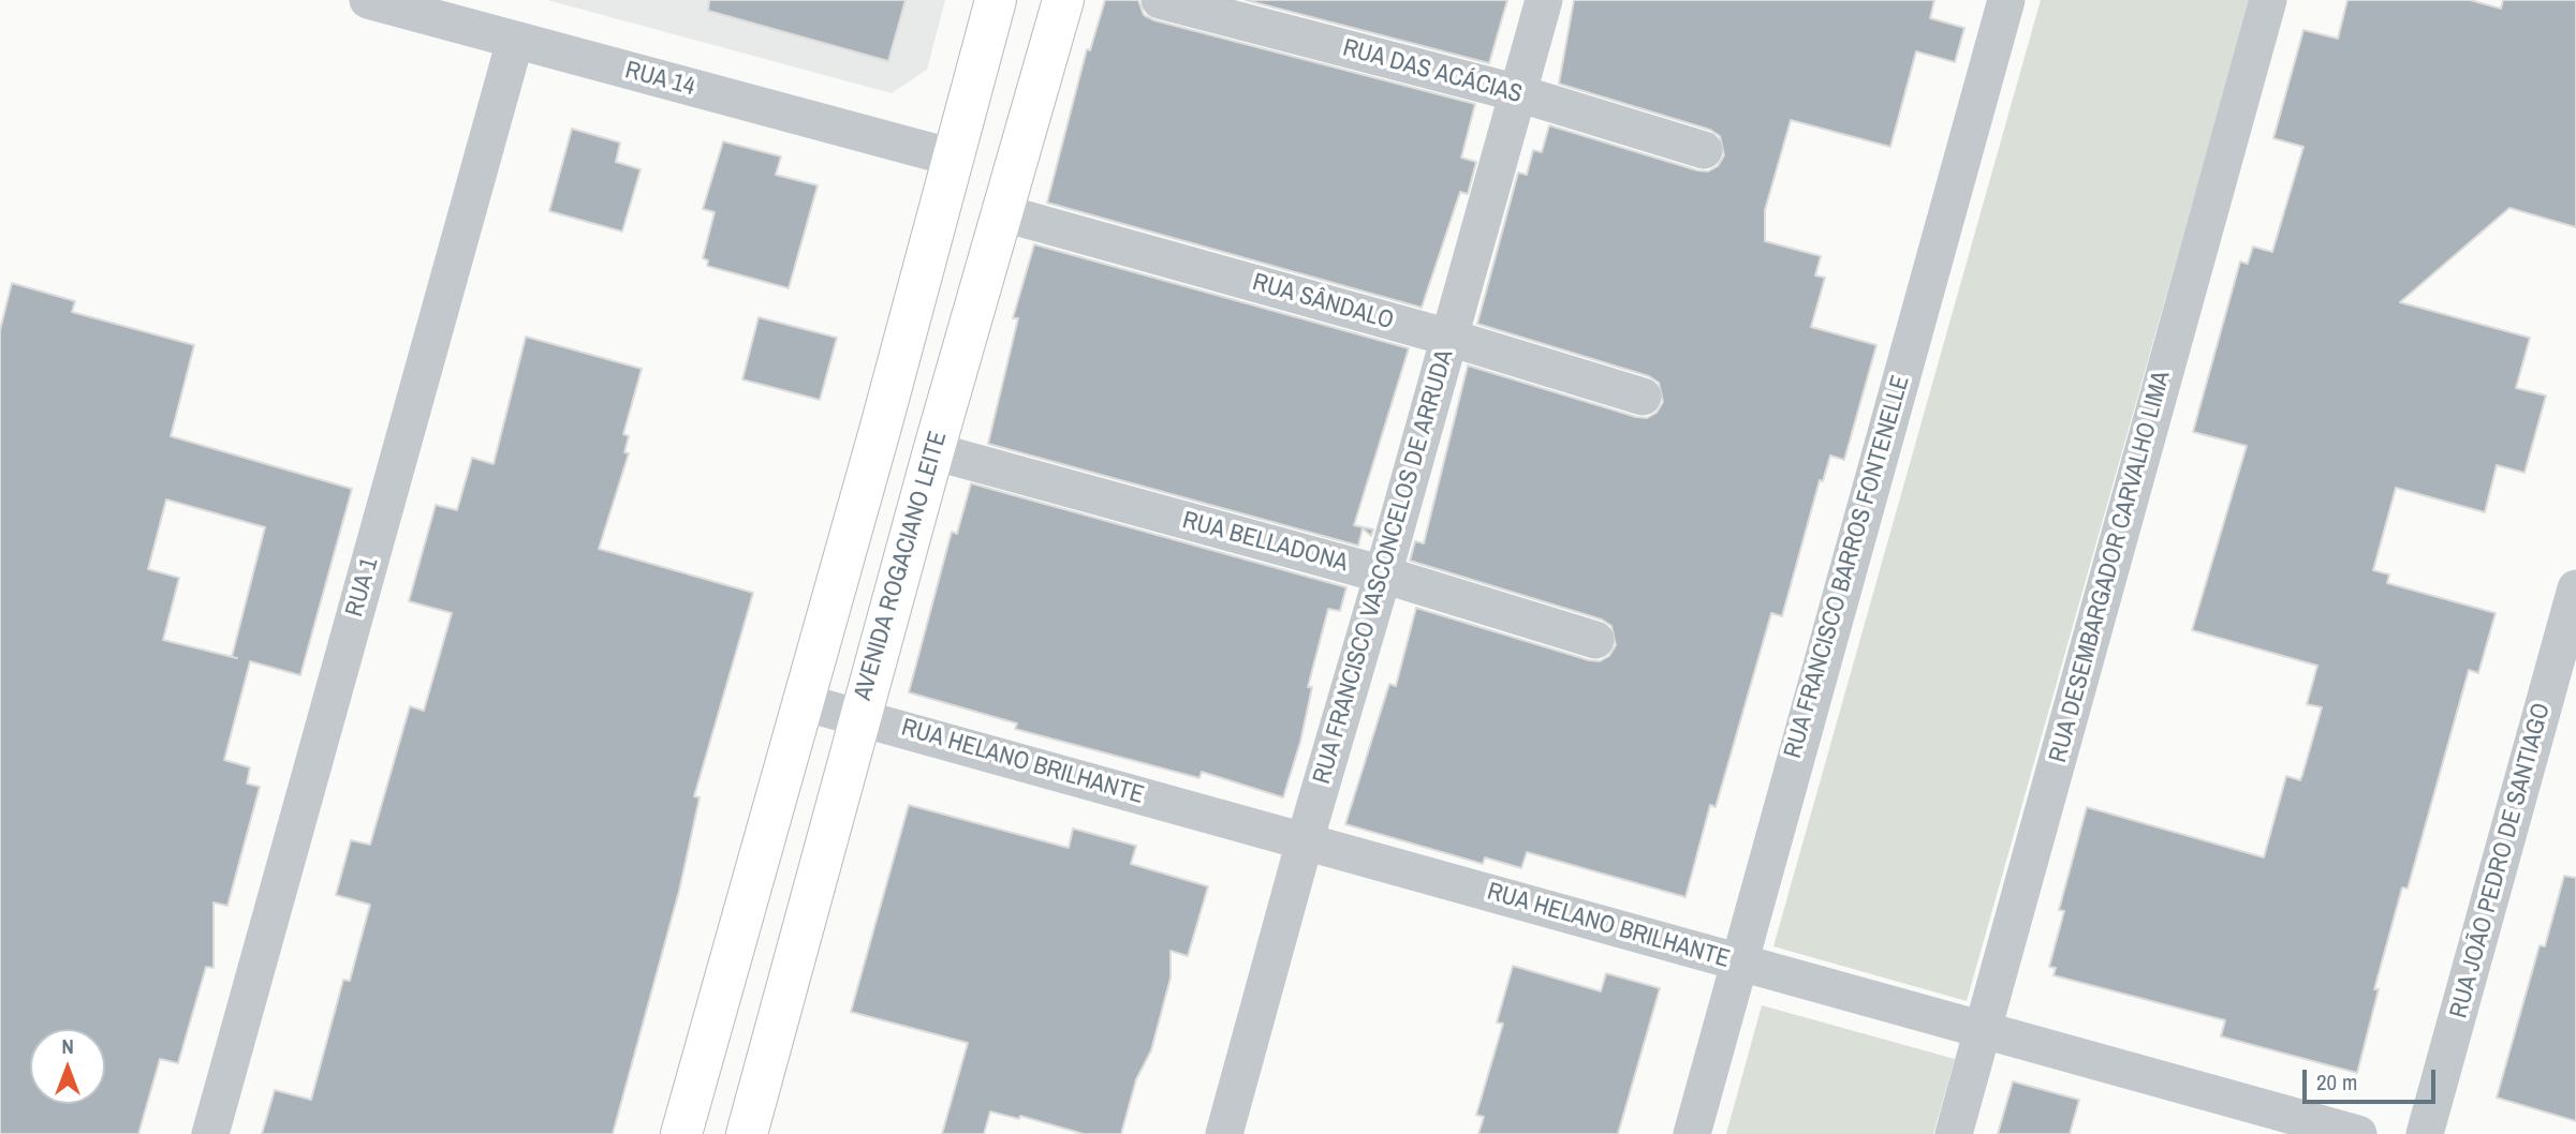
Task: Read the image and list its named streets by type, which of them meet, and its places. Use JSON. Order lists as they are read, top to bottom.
{
  "streets": {
    "main road": ["AVENIDA ROGACIANO LEITE"],
    "street": [
      "RUA DAS ACÁCIAS",
      "RUA 14",
      "RUA SÂNDALO",
      "RUA BELLADONA",
      "RUA FRANCISCO VASCONCELOS DE ARRUDA",
      "RUA FRANCISCO BARROS FONTENELLE",
      "RUA DESEMBARGADOR CARVALHO LIMA",
      "RUA 1",
      "RUA HELANO BRILHANTE",
      "RUA JOÃO PEDRO DE SANTIAGO"
    ]
  },
  "crossings": [
    ["RUA DAS ACÁCIAS", "RUA FRANCISCO VASCONCELOS DE ARRUDA"],
    ["RUA 14", "RUA 1"],
    ["RUA SÂNDALO", "AVENIDA ROGACIANO LEITE"],
    ["RUA SÂNDALO", "RUA FRANCISCO VASCONCELOS DE ARRUDA"],
    ["RUA BELLADONA", "AVENIDA ROGACIANO LEITE"],
    ["RUA BELLADONA", "RUA FRANCISCO VASCONCELOS DE ARRUDA"],
    ["AVENIDA ROGACIANO LEITE", "RUA HELANO BRILHANTE"],
    ["RUA FRANCISCO VASCONCELOS DE ARRUDA", "RUA HELANO BRILHANTE"],
    ["RUA FRANCISCO BARROS FONTENELLE", "RUA HELANO BRILHANTE"],
    ["RUA DESEMBARGADOR CARVALHO LIMA", "RUA HELANO BRILHANTE"]
  ],
  "scale_bar": "20 m",
  "north": "top"
}
